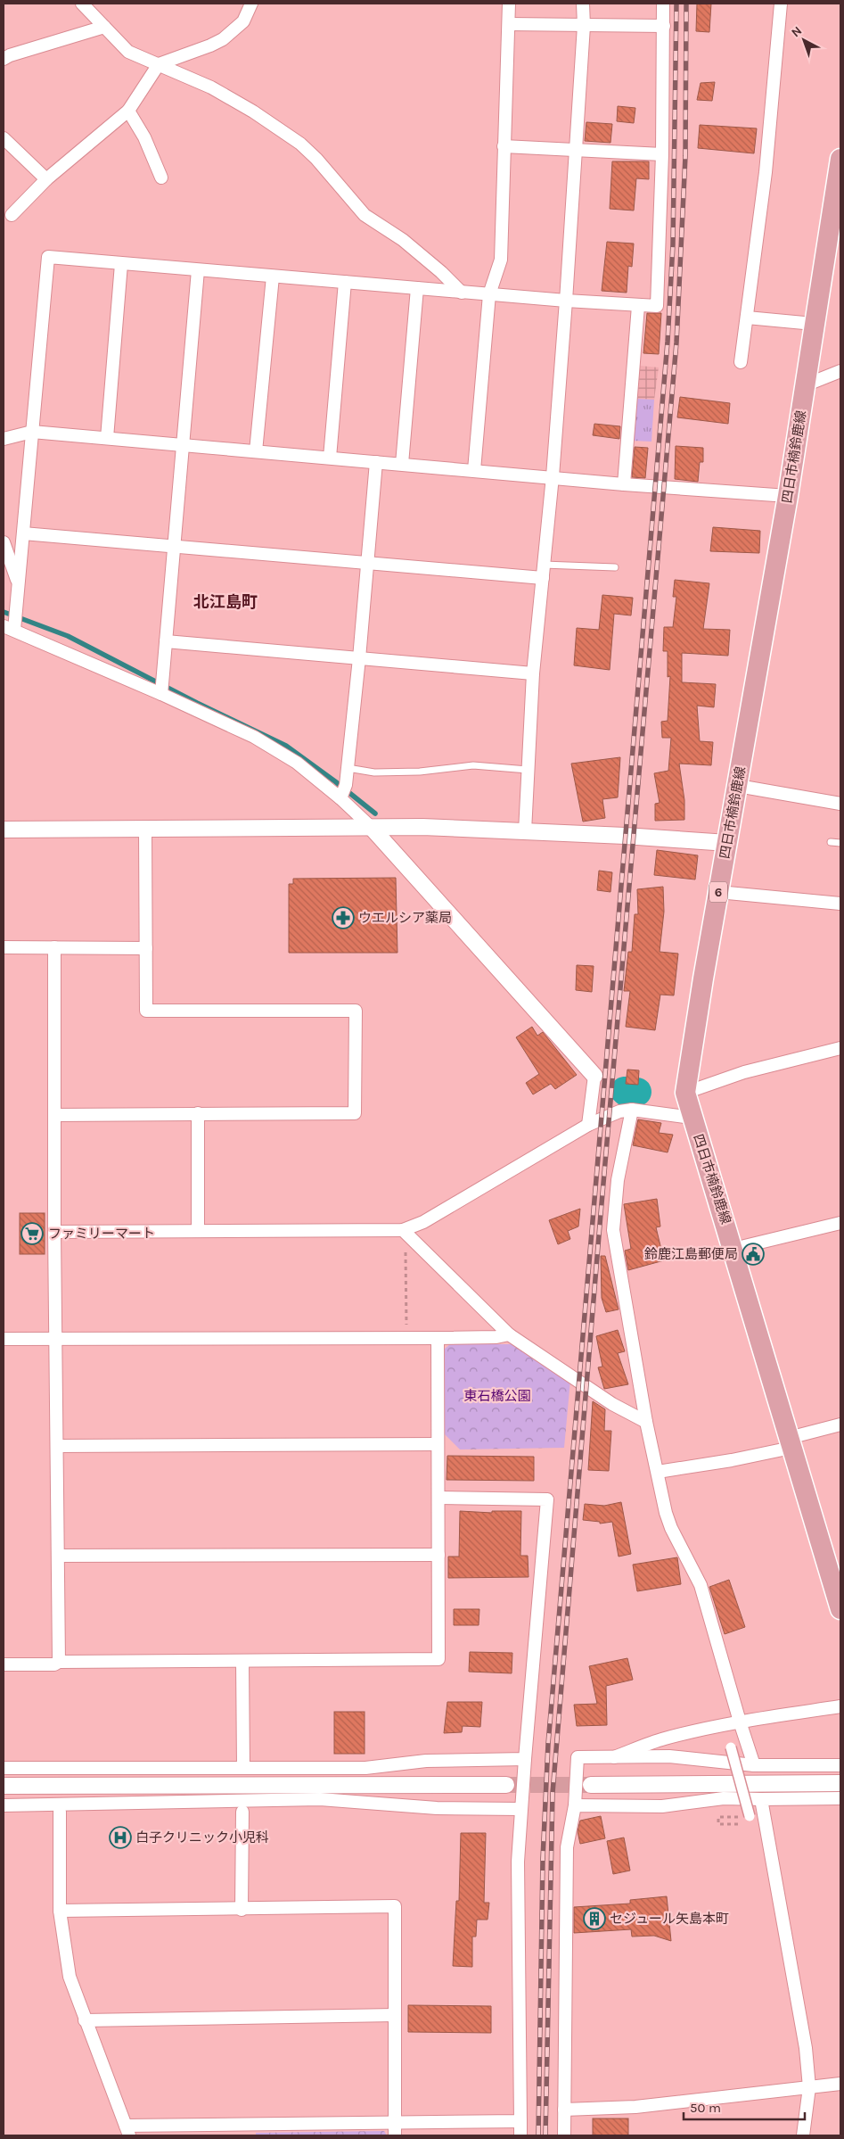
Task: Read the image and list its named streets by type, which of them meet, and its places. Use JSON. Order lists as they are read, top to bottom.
{
  "streets": {
    "main road": ["四日市楠鈴鹿線", "6"]
  },
  "districts": ["北江島町"],
  "parks": ["東石橋公園"],
  "places": {
    "pharmacy": ["ウエルシア薬局"],
    "supermarket": ["ファミリーマート"],
    "public building": ["鈴鹿江島郵便局"],
    "hospital": ["白子クリニック小児科"],
    "building": ["セジュール矢島本町"]
  },
  "scale_bar": "50 m",
  "north": "top left"
}
